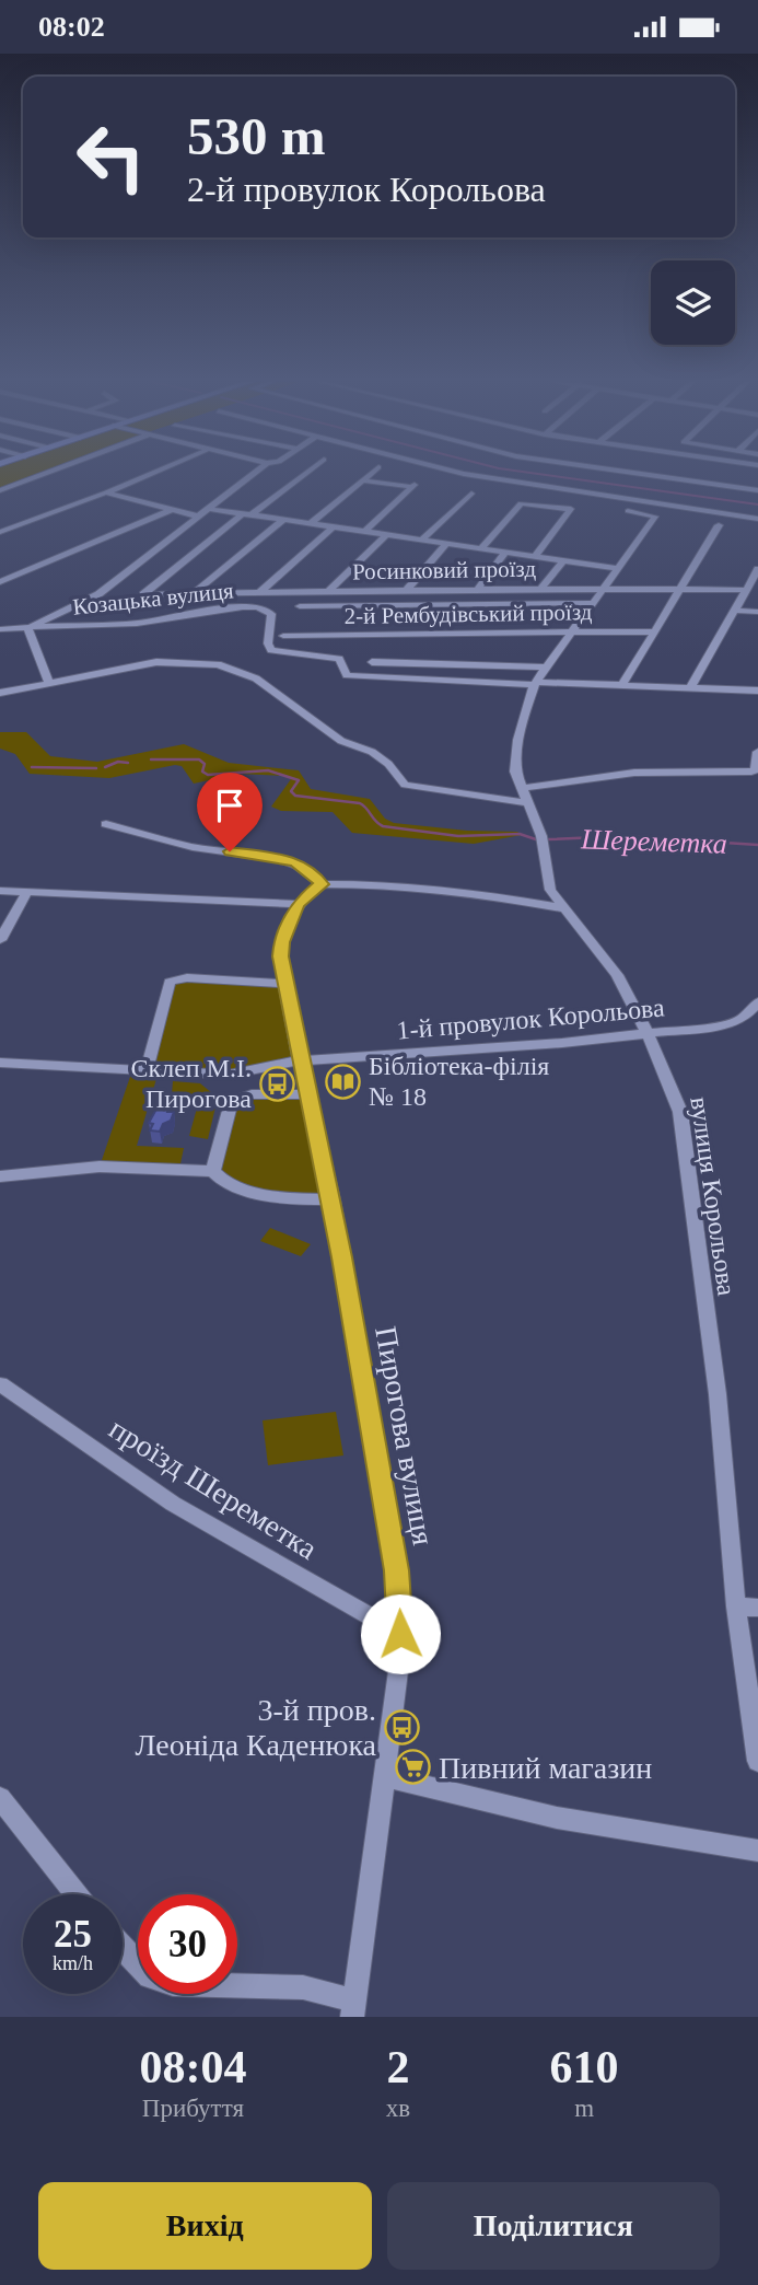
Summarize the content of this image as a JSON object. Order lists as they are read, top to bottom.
{
  "streets": {
    "street": [
      "Росинковий проїзд",
      "Козацька вулиця",
      "2-й Рембудівський проїзд",
      "1-й провулок Корольова",
      "вулиця Корольова",
      "Пирогова вулиця",
      "проїзд Шереметка"
    ]
  },
  "crossings": [
    ["Росинковий проїзд", "вулиця Корольова"],
    ["Козацька вулиця", "вулиця Корольова"],
    ["2-й Рембудівський проїзд", "вулиця Корольова"],
    ["1-й провулок Корольова", "вулиця Корольова"],
    ["1-й провулок Корольова", "Пирогова вулиця"],
    ["Пирогова вулиця", "проїзд Шереметка"]
  ],
  "water": ["Шереметка"],
  "places": {
    "library": ["Бібліотека-філія № 18"],
    "bus stop": ["Склеп М.І. Пирогова", "3-й пров. Леоніда Каденюка"],
    "supermarket": ["Пивний магазин"]
  },
  "page": {
    "status": "08:02",
    "turn": ["530 m", "2-й провулок Корольова"],
    "speed": "25 km/h",
    "limit": "30",
    "eta": [
      "08:04",
      "Прибуття",
      "2",
      "хв",
      "610",
      "m"
    ],
    "buttons": ["Вихід", "Поділитися"]
  }
}
